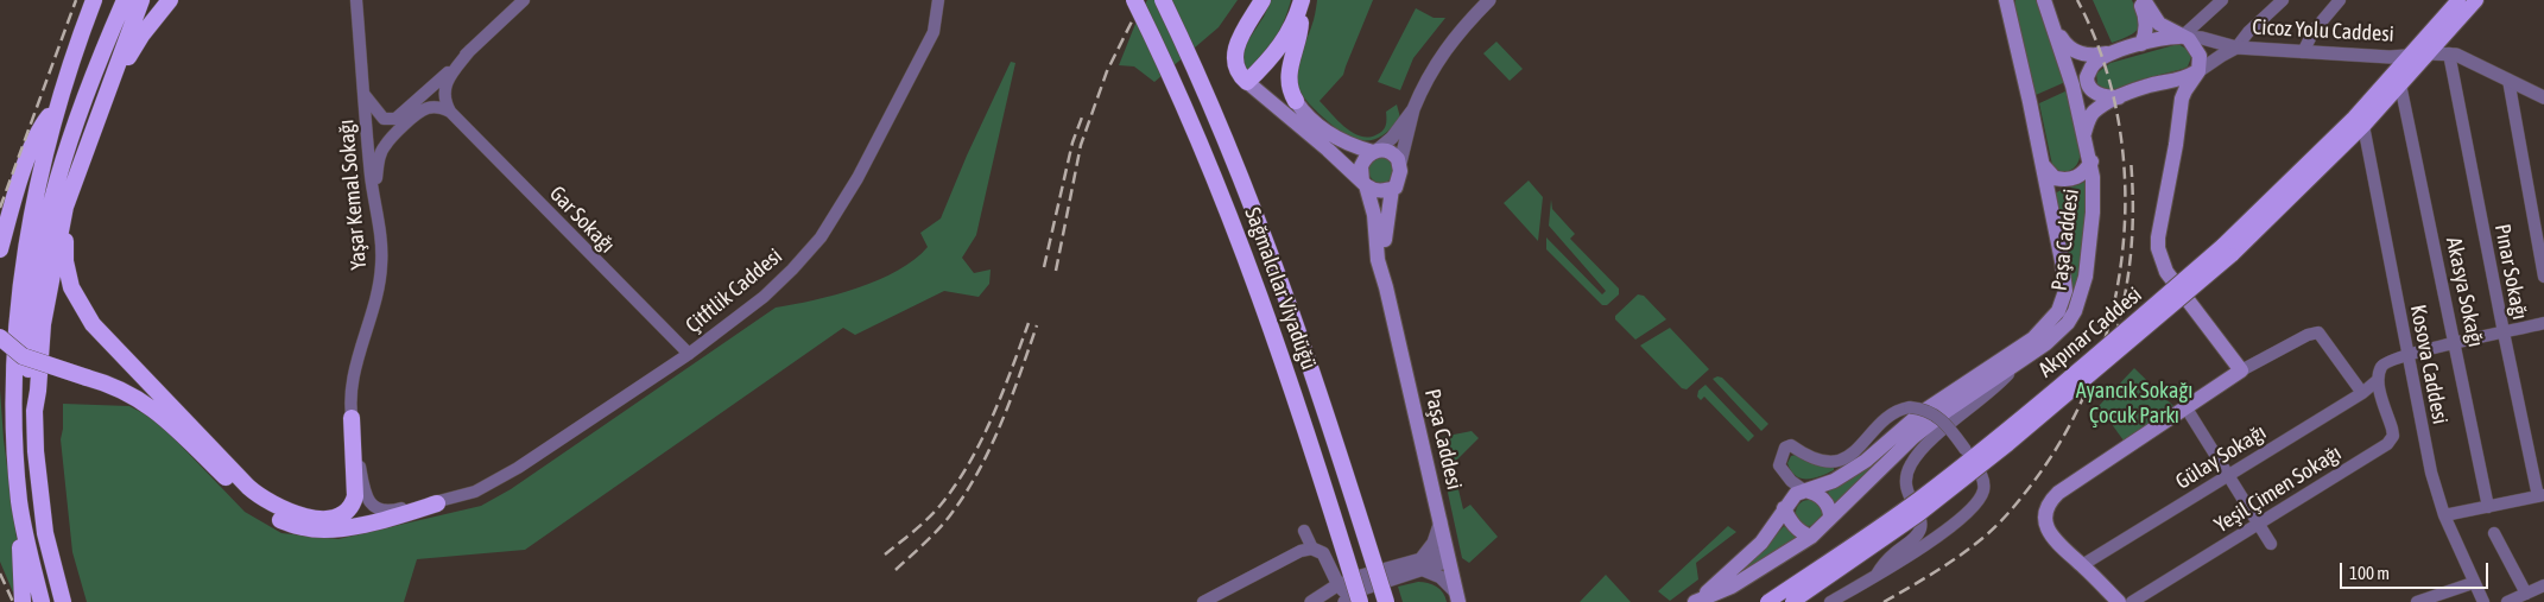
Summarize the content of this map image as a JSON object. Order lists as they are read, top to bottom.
{
  "streets": {
    "highway": ["Sağmalcılar Viyadüğü"],
    "main road": ["Paşa Caddesi", "Akpınar Caddesi"],
    "street": [
      "Cicoz Yolu Caddesi",
      "Yaşar Kemal Sokağı",
      "Gar Sokağı",
      "Pınar Sokağı",
      "Çitftlik Caddesi",
      "Akasya Sokağı",
      "Kosova Caddesi",
      "Gülay Sokağı",
      "Yeşil Çimen Sokağı"
    ]
  },
  "crossings": [
    ["Cicoz Yolu Caddesi", "Akpınar Caddesi"],
    ["Yaşar Kemal Sokağı", "Çitftlik Caddesi"],
    ["Gar Sokağı", "Çitftlik Caddesi"],
    ["Pınar Sokağı", "Gülay Sokağı"],
    ["Akasya Sokağı", "Akpınar Caddesi"],
    ["Akasya Sokağı", "Gülay Sokağı"],
    ["Akpınar Caddesi", "Kosova Caddesi"],
    ["Kosova Caddesi", "Gülay Sokağı"],
    ["Gülay Sokağı", "Yeşil Çimen Sokağı"]
  ],
  "parks": ["Ayancık Sokağı Çocuk Parkı"],
  "scale_bar": "100 m"
}
